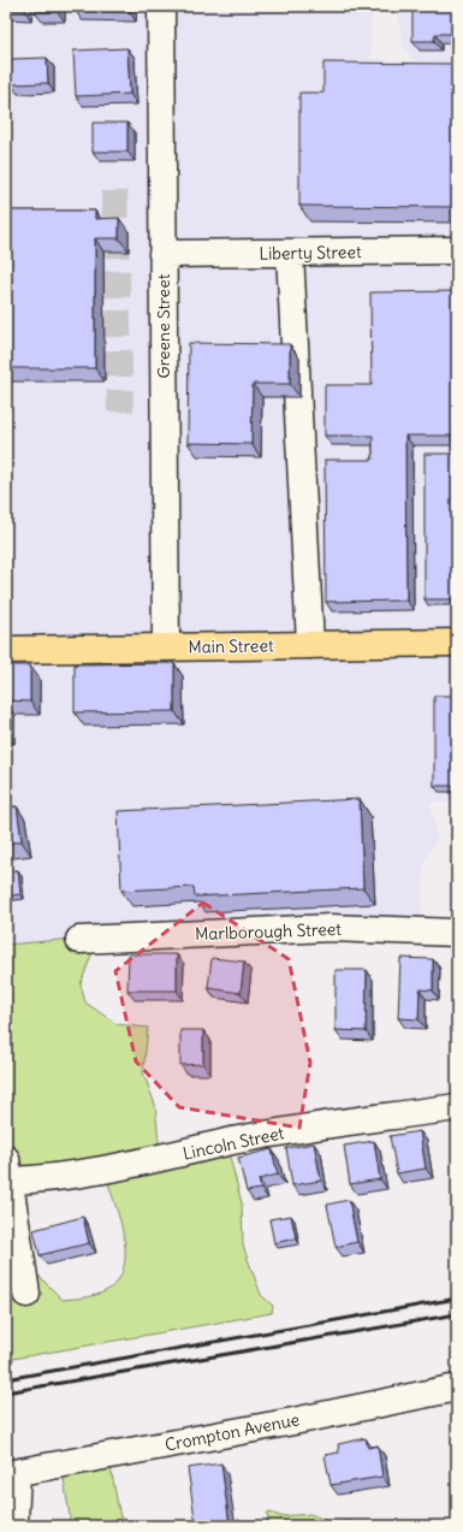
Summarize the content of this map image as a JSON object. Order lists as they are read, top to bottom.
{
  "streets": {
    "main road": ["Main Street"],
    "street": [
      "Liberty Street",
      "Greene Street",
      "Marlborough Street",
      "Lincoln Street",
      "Crompton Avenue"
    ]
  },
  "crossings": [
    ["Liberty Street", "Greene Street"],
    ["Greene Street", "Main Street"]
  ]
}
